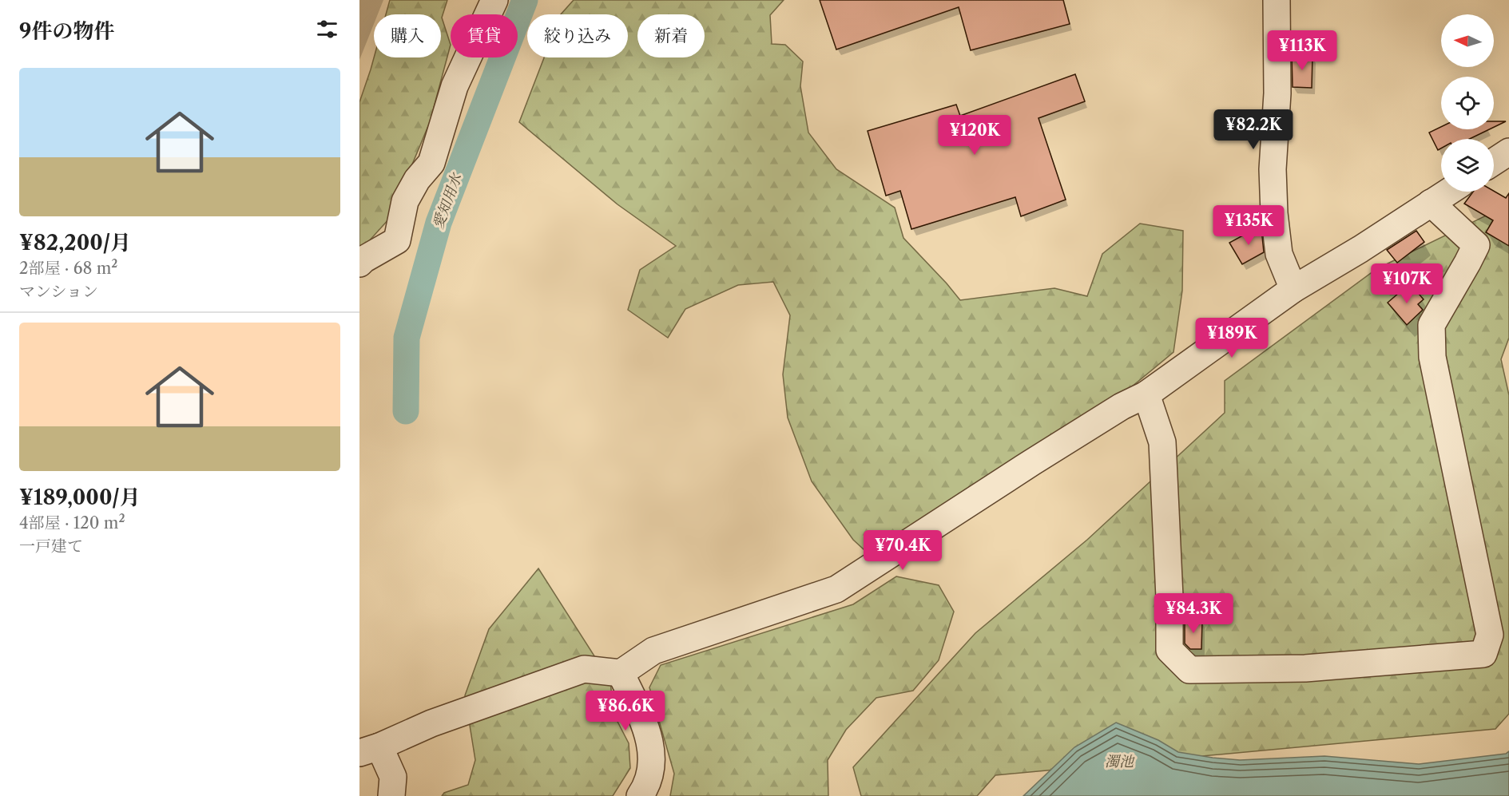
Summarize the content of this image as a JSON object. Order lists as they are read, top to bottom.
{
  "water": ["愛知用水", "濁池"],
  "north": "left",
  "page": {
    "heading": "9件の物件",
    "chip": [
      "購入",
      "賃貸",
      "絞り込み",
      "新着"
    ],
    "price": [
      "¥113K",
      "¥82.2K",
      "¥120K",
      "¥135K",
      "¥107K",
      "¥189K",
      "¥70.4K",
      "¥84.3K",
      "¥86.6K"
    ],
    "list": [
      {
        "name": "¥82,200/月",
        "note": "2部屋 · 68 m² · マンション"
      },
      {
        "name": "¥189,000/月",
        "note": "4部屋 · 120 m² · 一戸建て"
      }
    ]
  }
}
